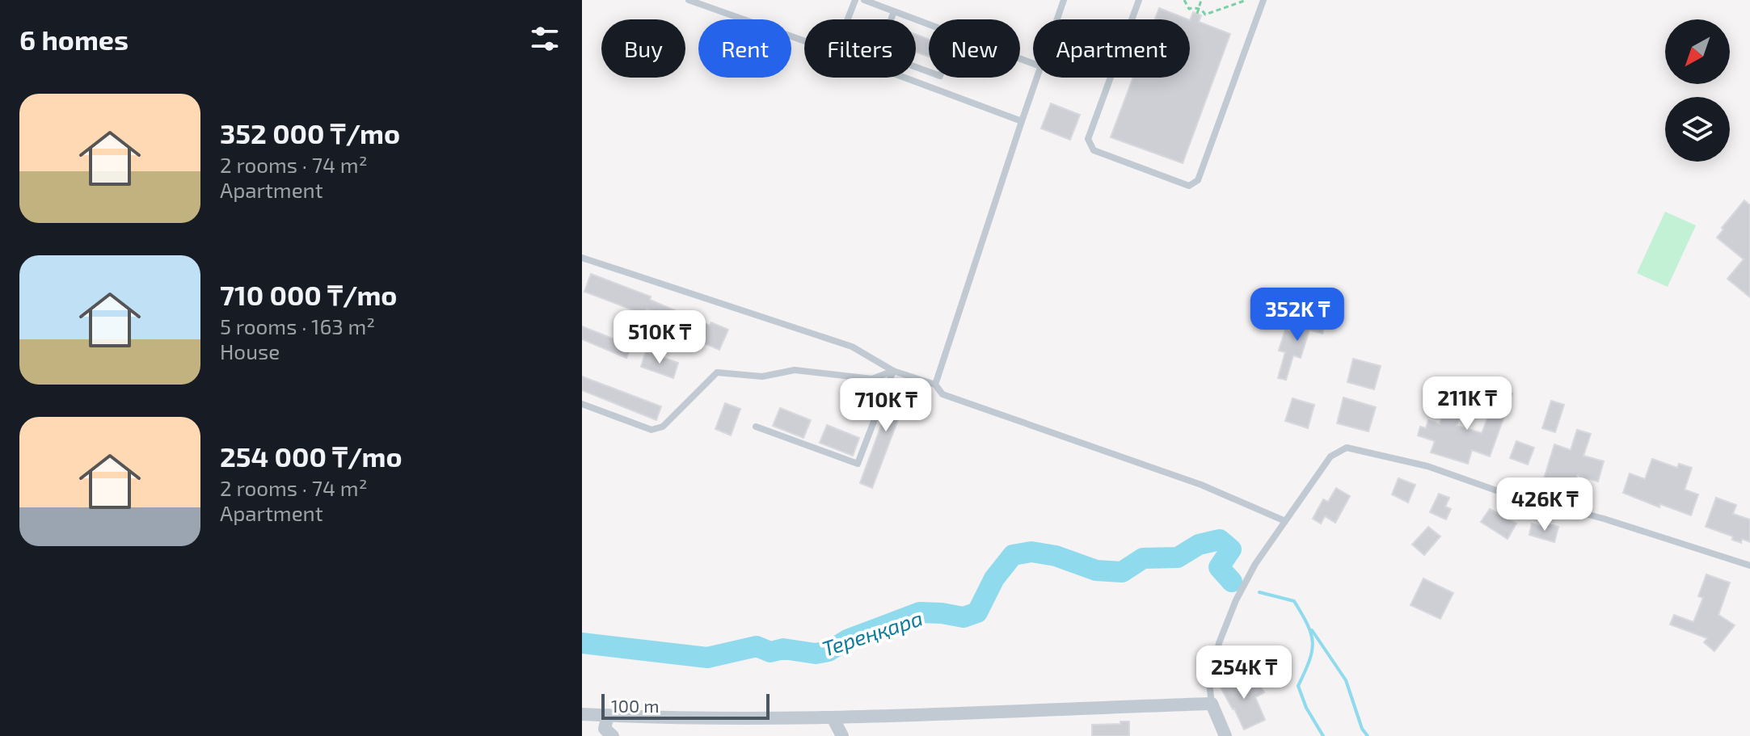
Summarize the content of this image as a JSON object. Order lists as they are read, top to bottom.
{
  "water": ["Тереңқара"],
  "scale_bar": "100 m",
  "north": "bottom left",
  "page": {
    "heading": "6 homes",
    "chip": [
      "Buy",
      "Rent",
      "Filters",
      "New",
      "Apartment"
    ],
    "list": [
      {
        "name": "352 000 ₸/mo",
        "note": "2 rooms · 74 m² · Apartment"
      },
      {
        "name": "710 000 ₸/mo",
        "note": "5 rooms · 163 m² · House"
      },
      {
        "name": "254 000 ₸/mo",
        "note": "2 rooms · 74 m² · Apartment"
      }
    ],
    "price": [
      "352K ₸",
      "510K ₸",
      "211K ₸",
      "710K ₸",
      "426K ₸",
      "254K ₸"
    ],
    "scale": "100 m"
  }
}
